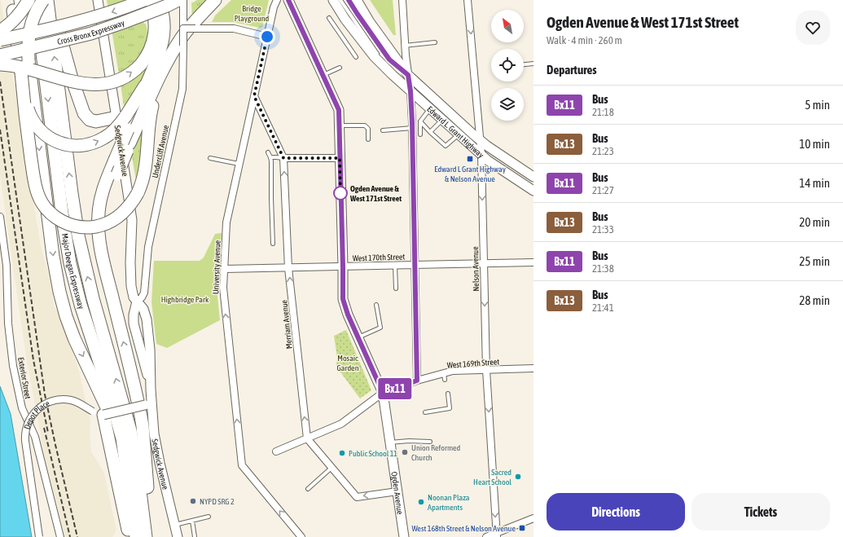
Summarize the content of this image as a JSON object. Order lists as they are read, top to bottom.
{
  "streets": {
    "highway": ["Cross Bronx Expressway", "Major Deegan Expressway"],
    "main road": ["Edward L. Grant Highway", "Sedgwick Avenue", "Ogden Avenue"],
    "street": [
      "Undercliff Avenue",
      "West 170th Street",
      "University Avenue",
      "Nelson Avenue",
      "Merriam Avenue",
      "West 169th Street",
      "Exterior Street",
      "Depot Place"
    ]
  },
  "crossings": [
    ["Edward L. Grant Highway", "Nelson Avenue"],
    ["Sedgwick Avenue", "Undercliff Avenue"],
    ["West 170th Street", "University Avenue"],
    ["West 170th Street", "Nelson Avenue"],
    ["West 170th Street", "Merriam Avenue"],
    ["West 170th Street", "Ogden Avenue"],
    ["University Avenue", "Merriam Avenue"],
    ["Nelson Avenue", "West 169th Street"],
    ["Merriam Avenue", "West 169th Street"],
    ["West 169th Street", "Ogden Avenue"]
  ],
  "one_way": ["University Avenue", "Nelson Avenue", "Merriam Avenue"],
  "parks": ["Bridge Playground", "Highbridge Park", "Mosaic Garden"],
  "places": {
    "transit": ["Edward L Grant Highway & Nelson Avenue", "West 168th Street & Nelson Avenue"],
    "other": [
      "Ogden Avenue & West 171st Street",
      "Union Reformed Church",
      "Public School 11",
      "Sacred Heart School",
      "NYPD SRG 2",
      "Noonan Plaza Apartments"
    ]
  },
  "lines": ["bus line Bx11"],
  "north": "top left",
  "page": {
    "on_map": "Bx11",
    "heading": [
      ["Ogden Avenue & West 171st Street", "Walk · 4 min · 260 m"],
      "Departures"
    ],
    "list": [
      {
        "mark": "Bx11",
        "name": "Bus",
        "note": "21:18",
        "value": "5 min"
      },
      {
        "mark": "Bx13",
        "name": "Bus",
        "note": "21:23",
        "value": "10 min"
      },
      {
        "mark": "Bx11",
        "name": "Bus",
        "note": "21:27",
        "value": "14 min"
      },
      {
        "mark": "Bx13",
        "name": "Bus",
        "note": "21:33",
        "value": "20 min"
      },
      {
        "mark": "Bx11",
        "name": "Bus",
        "note": "21:38",
        "value": "25 min"
      },
      {
        "mark": "Bx13",
        "name": "Bus",
        "note": "21:41",
        "value": "28 min"
      }
    ],
    "buttons": ["Directions", "Tickets"]
  }
}
